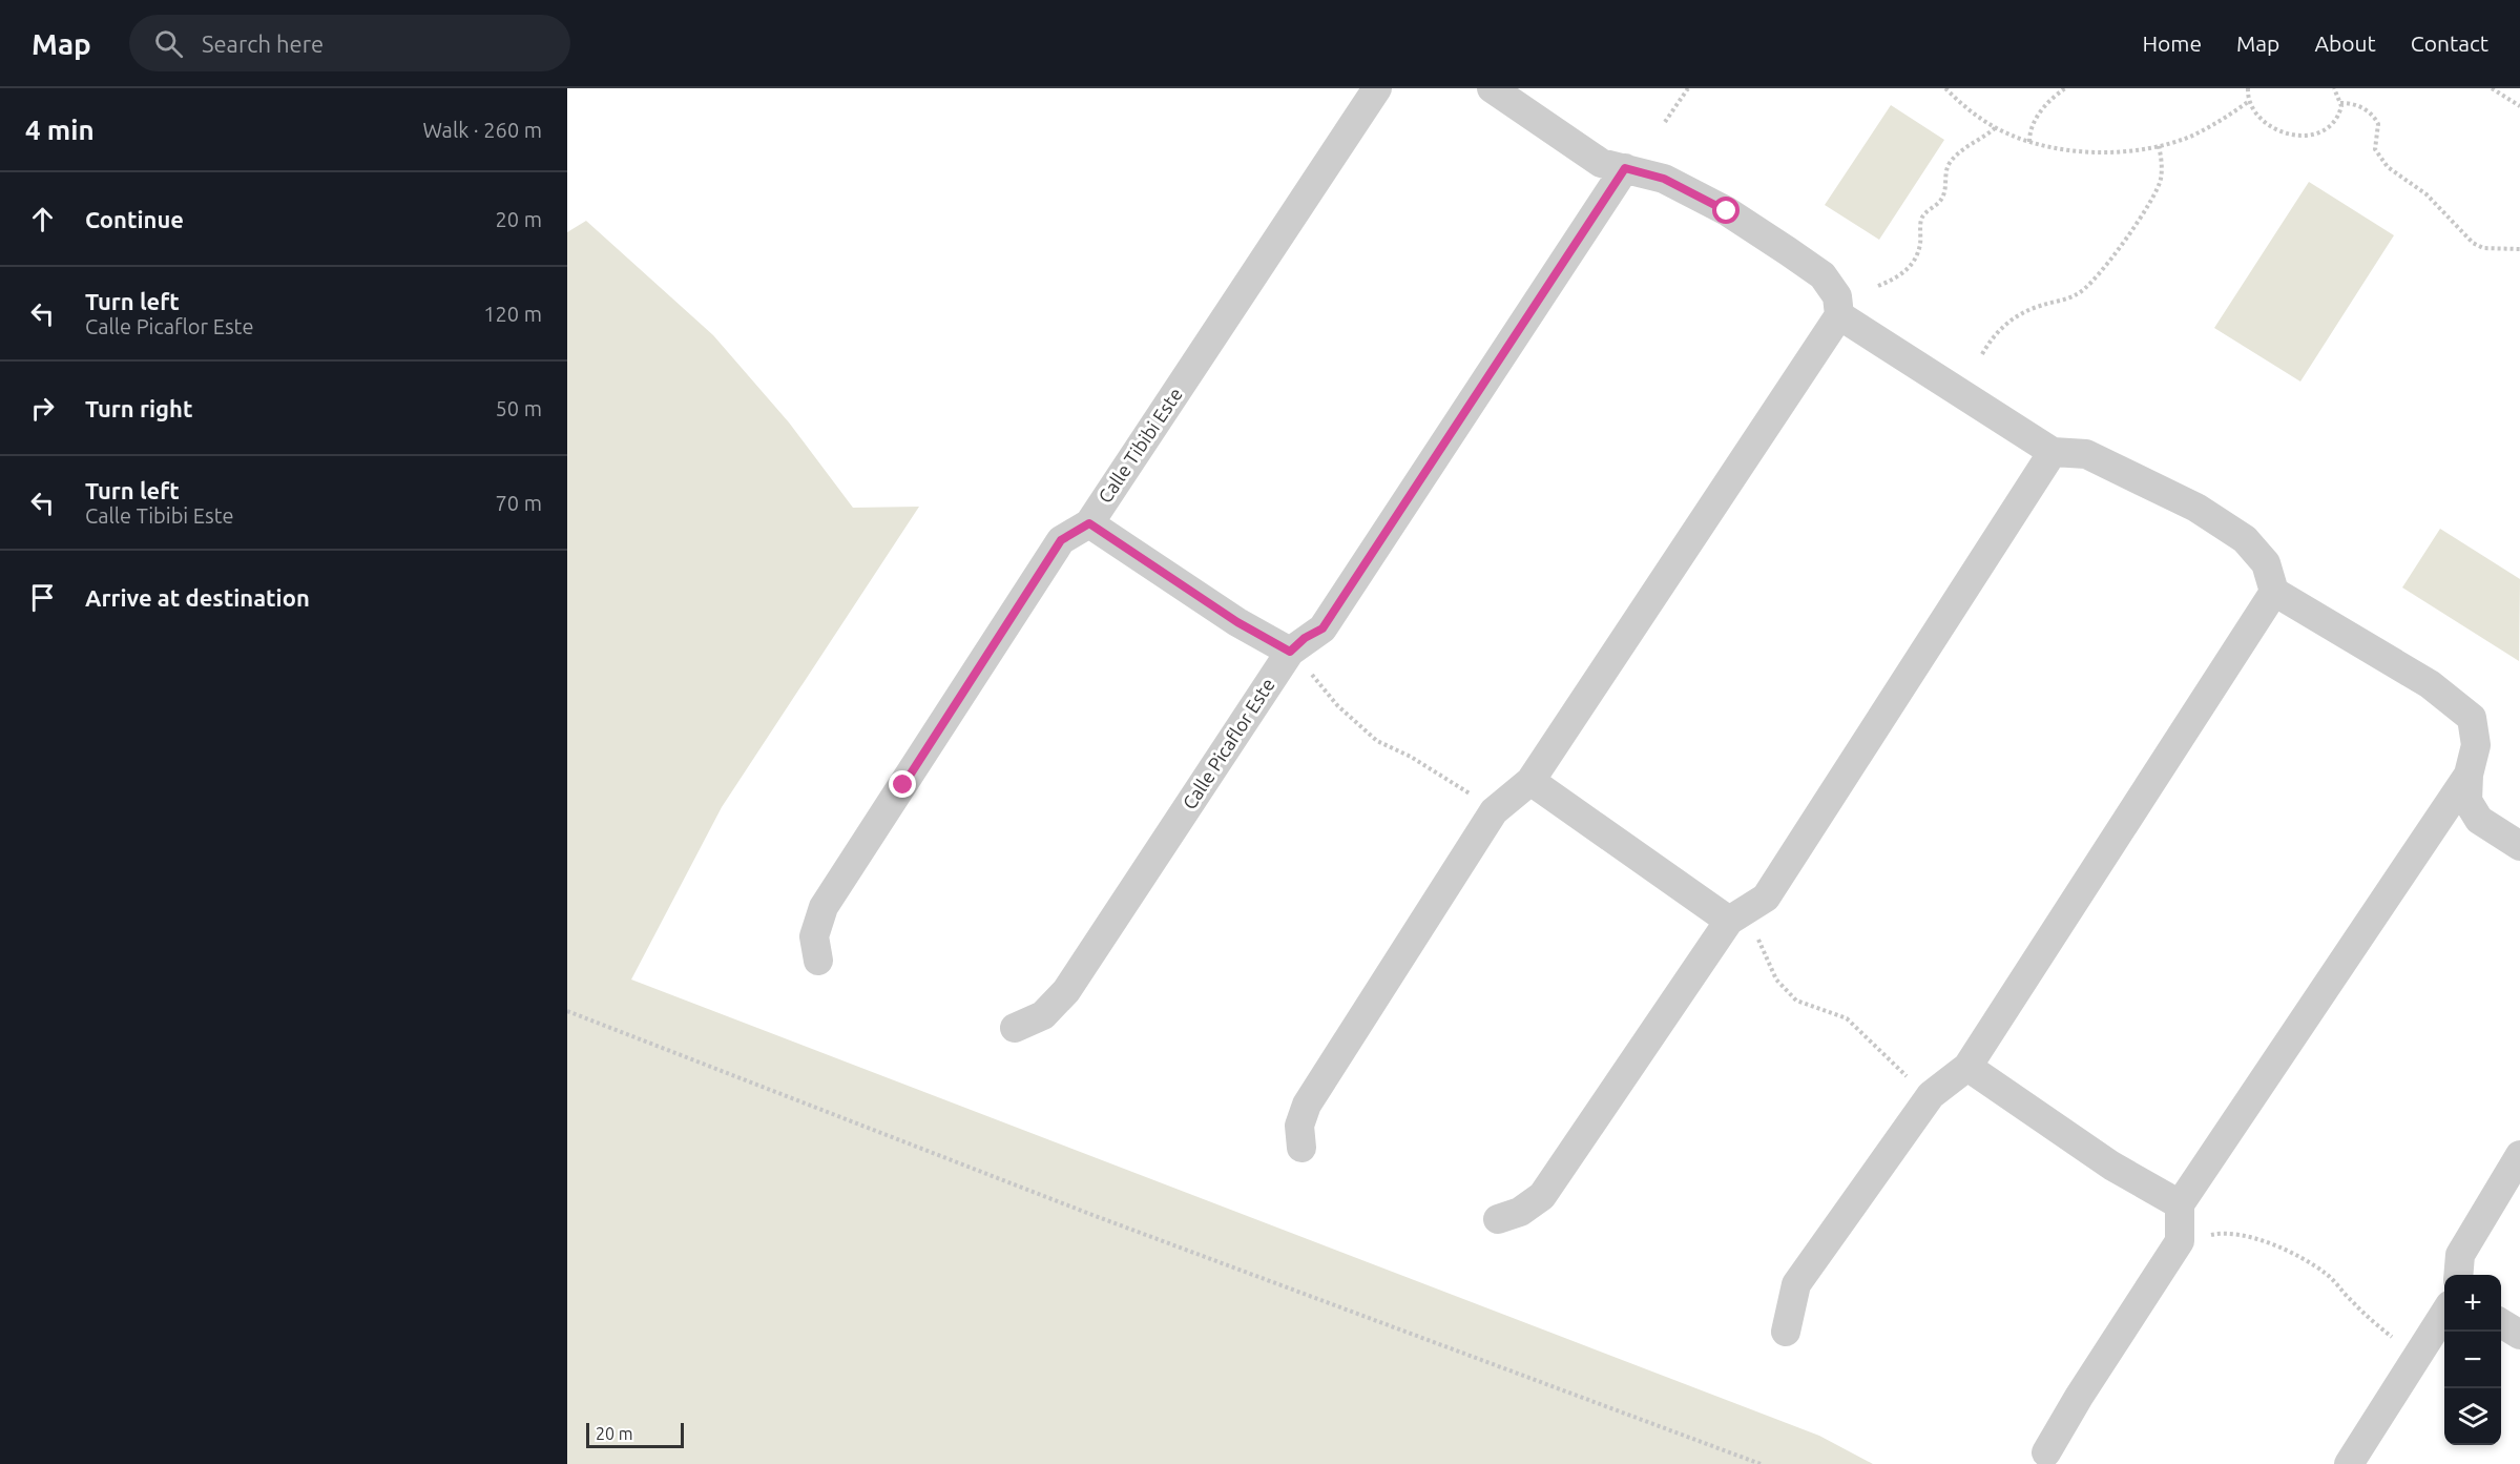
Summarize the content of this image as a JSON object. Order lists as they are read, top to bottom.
{
  "streets": {
    "street": ["Calle Tibibi Este", "Calle Picaflor Este"]
  },
  "scale_bar": "20 m",
  "page": {
    "header": "Map",
    "search": "Search here",
    "nav": [
      "Home",
      "Map",
      "About",
      "Contact"
    ],
    "heading": ["4 min", "Walk · 260 m"],
    "list": [
      ["Continue", "20 m"],
      ["Turn left", "Calle Picaflor Este", "120 m"],
      ["Turn right", "50 m"],
      ["Turn left", "Calle Tibibi Este", "70 m"],
      "Arrive at destination"
    ],
    "map_buttons": ["+", "−"],
    "scale": "20 m"
  }
}
